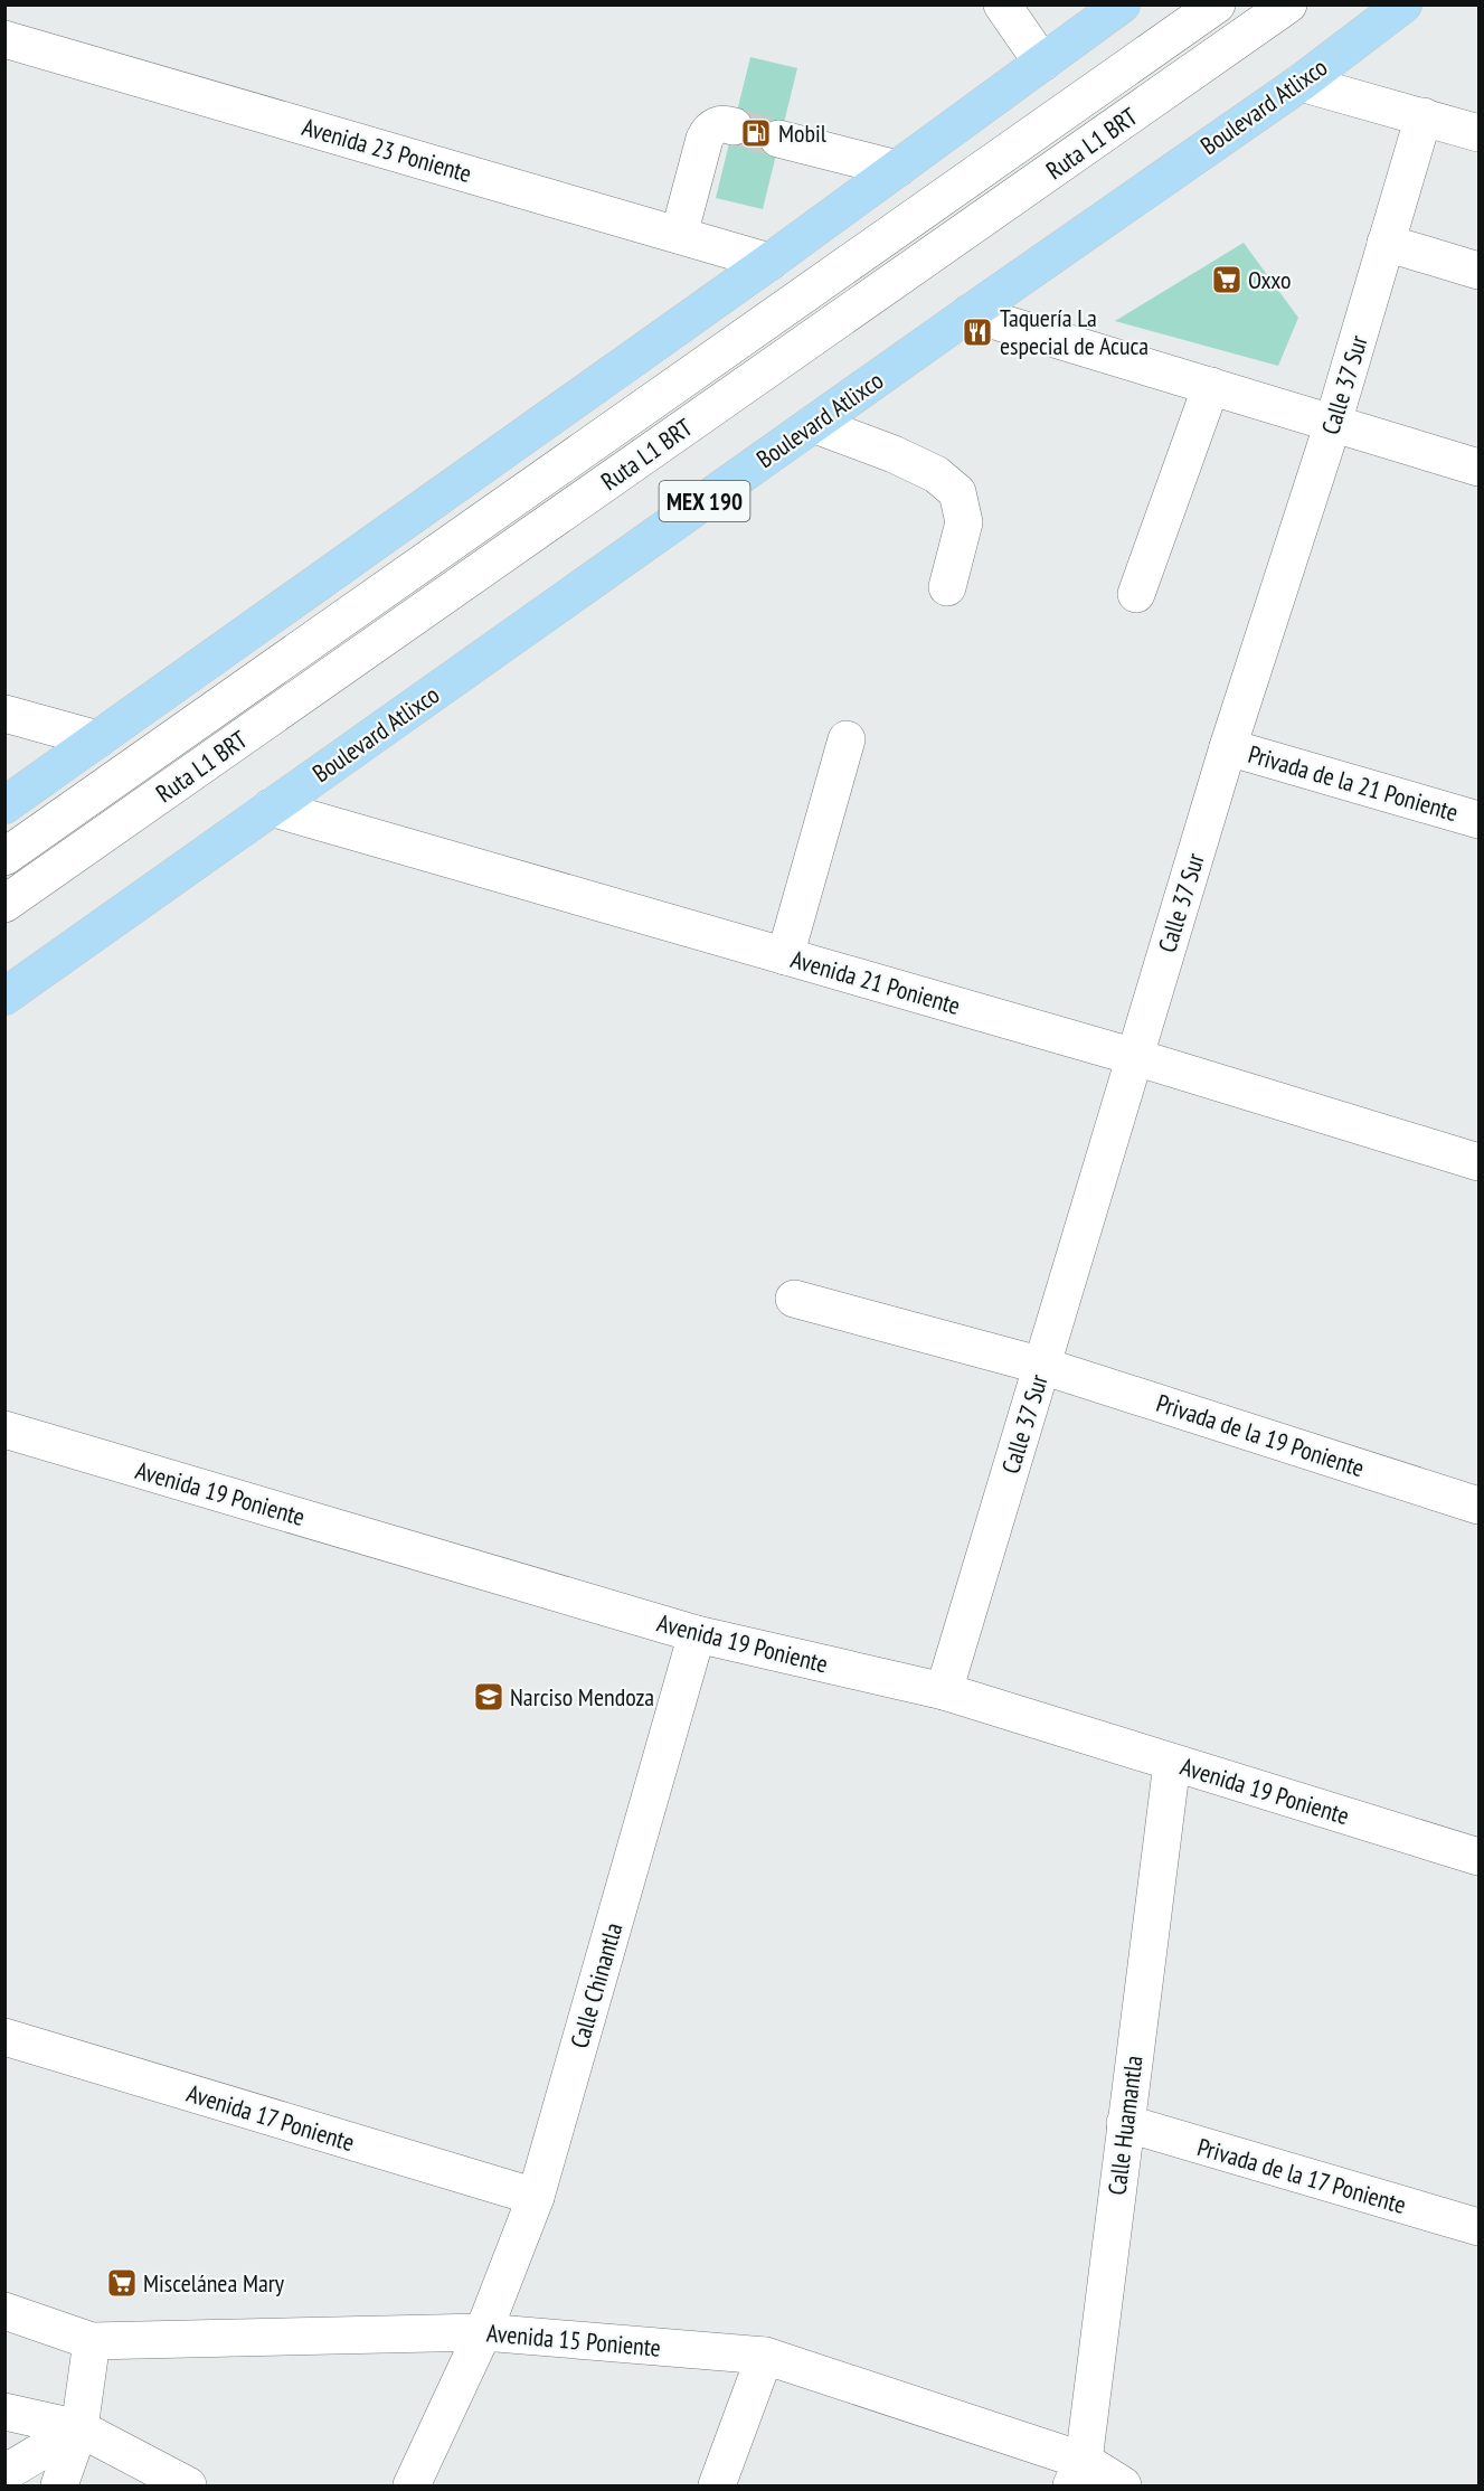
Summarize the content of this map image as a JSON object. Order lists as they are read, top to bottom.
{
  "streets": {
    "main road": ["Boulevard Atlixco", "MEX 190"],
    "street": [
      "Ruta L1 BRT",
      "Avenida 23 Poniente",
      "Calle 37 Sur",
      "Privada de la 21 Poniente",
      "Avenida 21 Poniente",
      "Privada de la 19 Poniente",
      "Avenida 19 Poniente",
      "Calle Chinantla",
      "Avenida 17 Poniente",
      "Calle Huamantla",
      "Privada de la 17 Poniente",
      "Avenida 15 Poniente"
    ]
  },
  "crossings": [
    ["Boulevard Atlixco", "Avenida 21 Poniente"],
    ["Calle 37 Sur", "Privada de la 21 Poniente"],
    ["Calle 37 Sur", "Avenida 21 Poniente"],
    ["Calle 37 Sur", "Privada de la 19 Poniente"],
    ["Calle 37 Sur", "Avenida 19 Poniente"],
    ["Avenida 19 Poniente", "Calle Chinantla"],
    ["Avenida 19 Poniente", "Calle Huamantla"],
    ["Calle Chinantla", "Avenida 17 Poniente"],
    ["Calle Chinantla", "Avenida 15 Poniente"],
    ["Calle Huamantla", "Privada de la 17 Poniente"],
    ["Calle Huamantla", "Avenida 15 Poniente"]
  ],
  "places": {
    "fuel station": ["Mobil"],
    "supermarket": ["Oxxo", "Miscelánea Mary"],
    "restaurant": ["Taquería La especial de Acuca"],
    "school or university": ["Narciso Mendoza"]
  }
}
